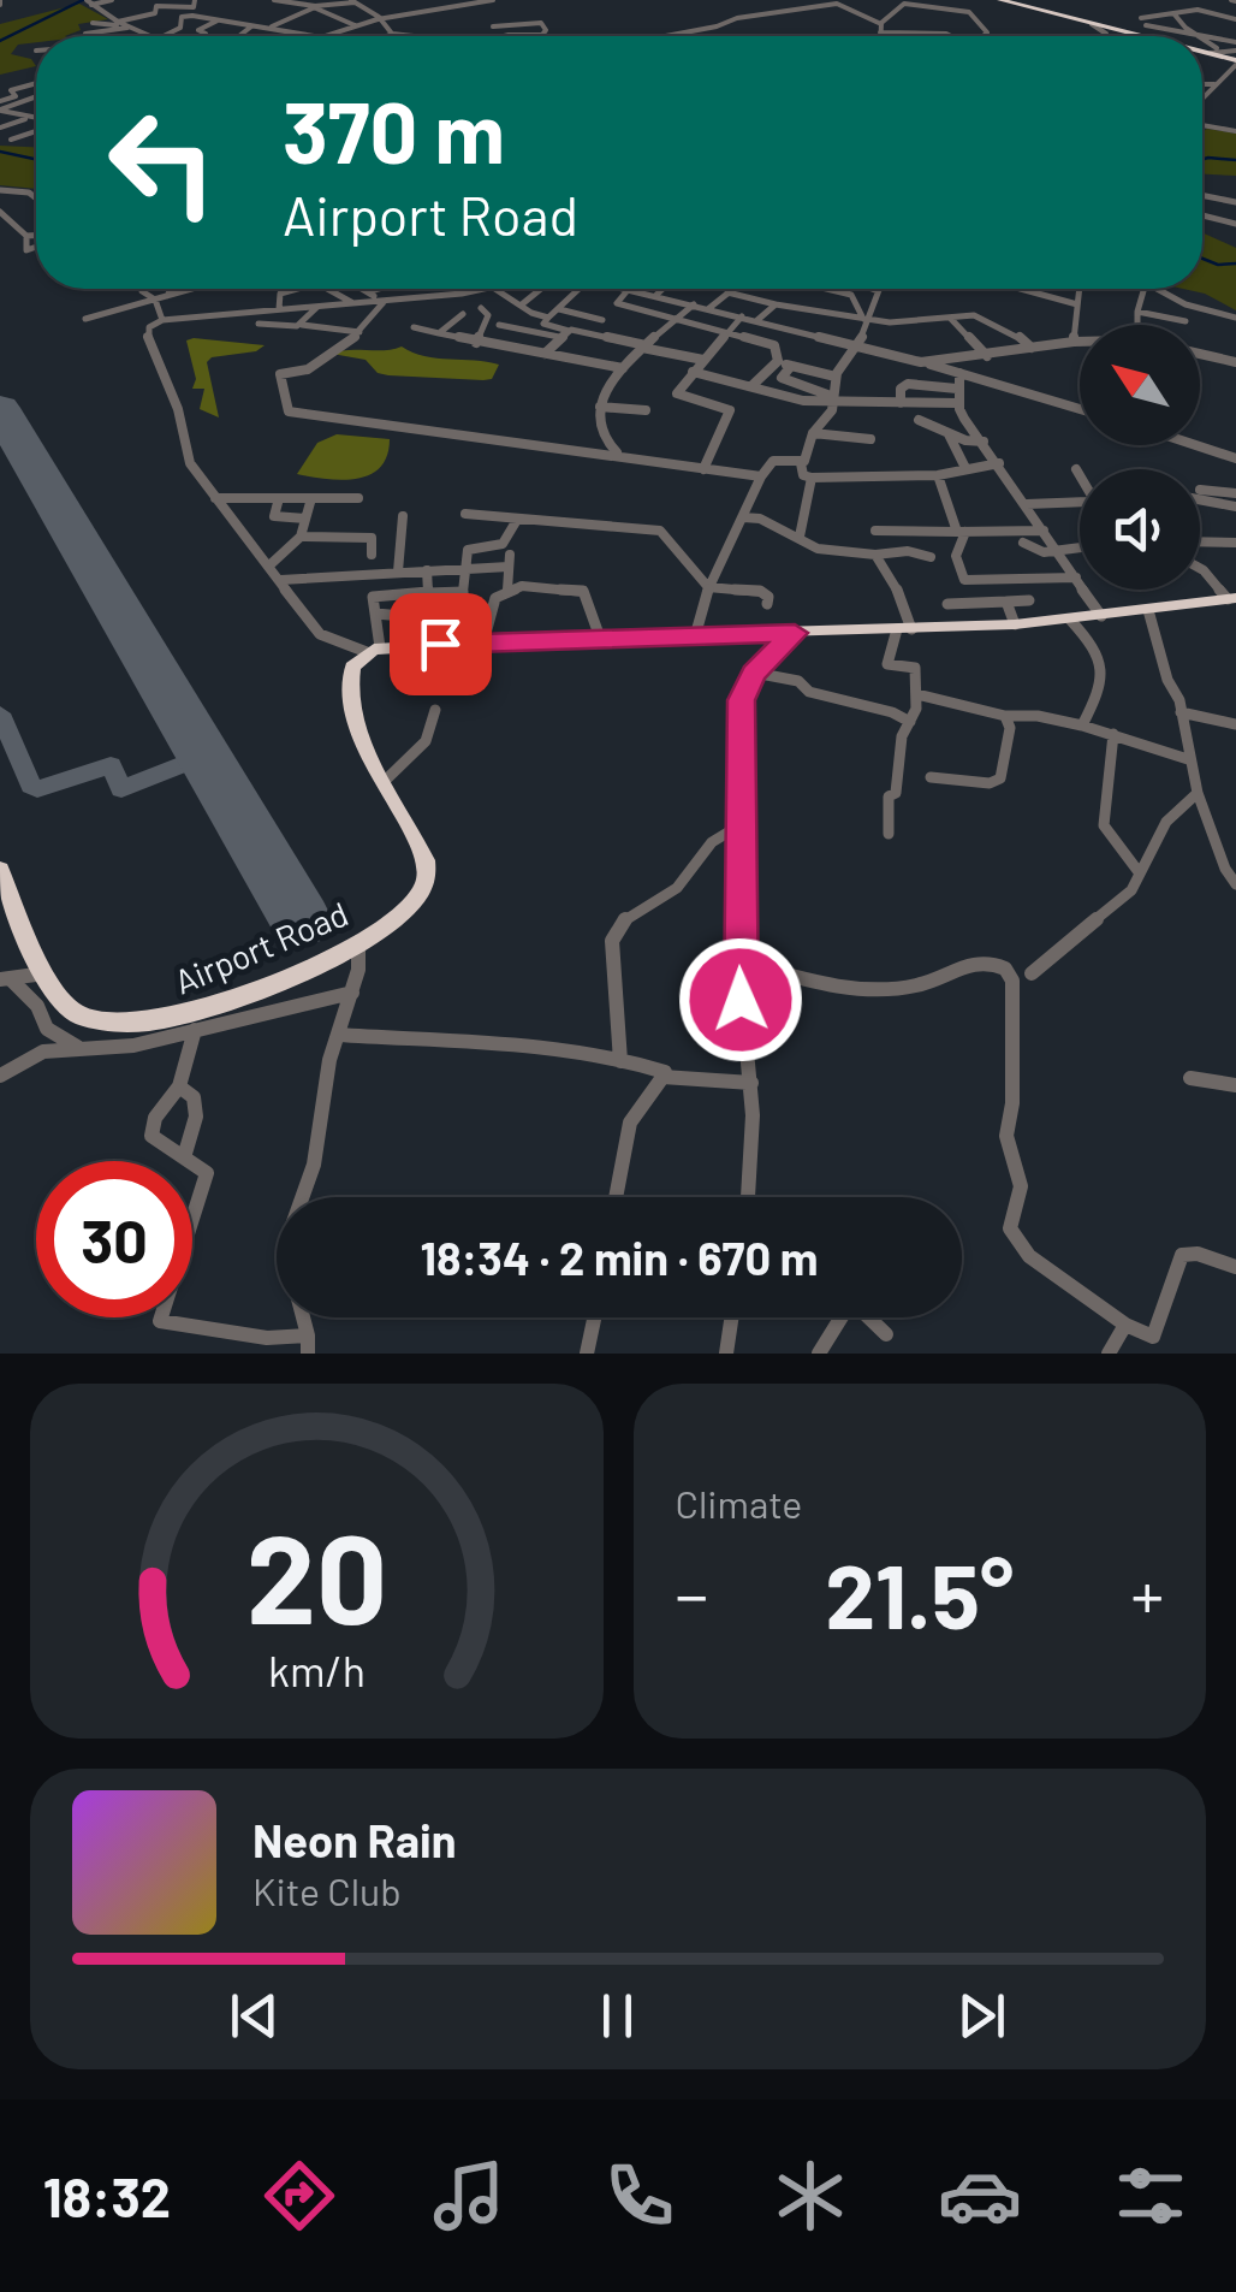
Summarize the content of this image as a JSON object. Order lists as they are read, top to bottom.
{
  "streets": {
    "highway": ["Airport Road"]
  },
  "north": "top left",
  "page": {
    "turn": ["370 m", "Airport Road"],
    "limit": "30",
    "trip": "18:34 · 2 min · 670 m",
    "tile": "Climate",
    "heat": ["−", "21.5°", "+"],
    "song": ["Neon Rain", "Kite Club"],
    "tabs": "18:32",
    "gauge": ["20", "km/h"]
  }
}
